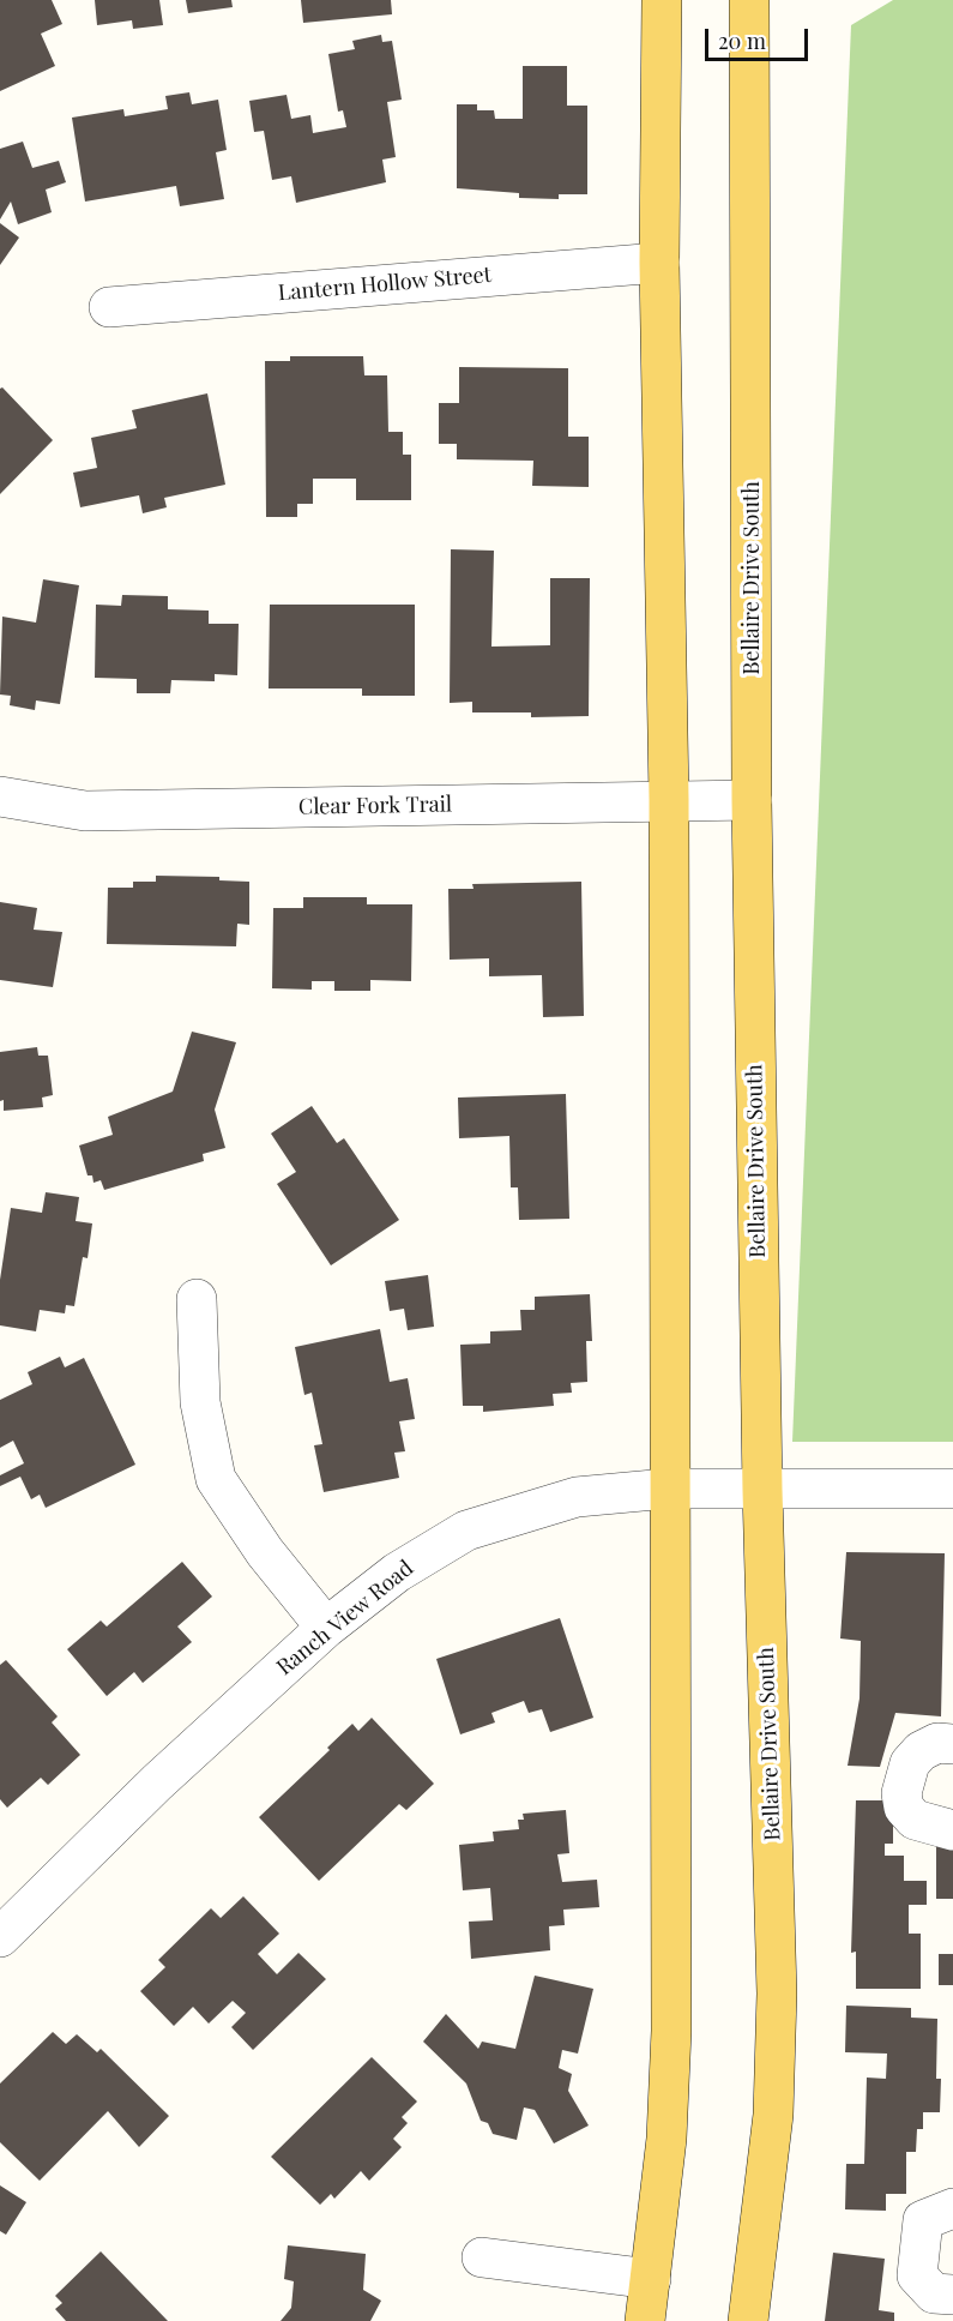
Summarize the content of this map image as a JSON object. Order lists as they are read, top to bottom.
{
  "streets": {
    "main road": ["Bellaire Drive South"],
    "street": ["Lantern Hollow Street", "Clear Fork Trail", "Ranch View Road"]
  },
  "crossings": [
    ["Bellaire Drive South", "Clear Fork Trail"],
    ["Bellaire Drive South", "Ranch View Road"]
  ],
  "scale_bar": "20 m"
}
